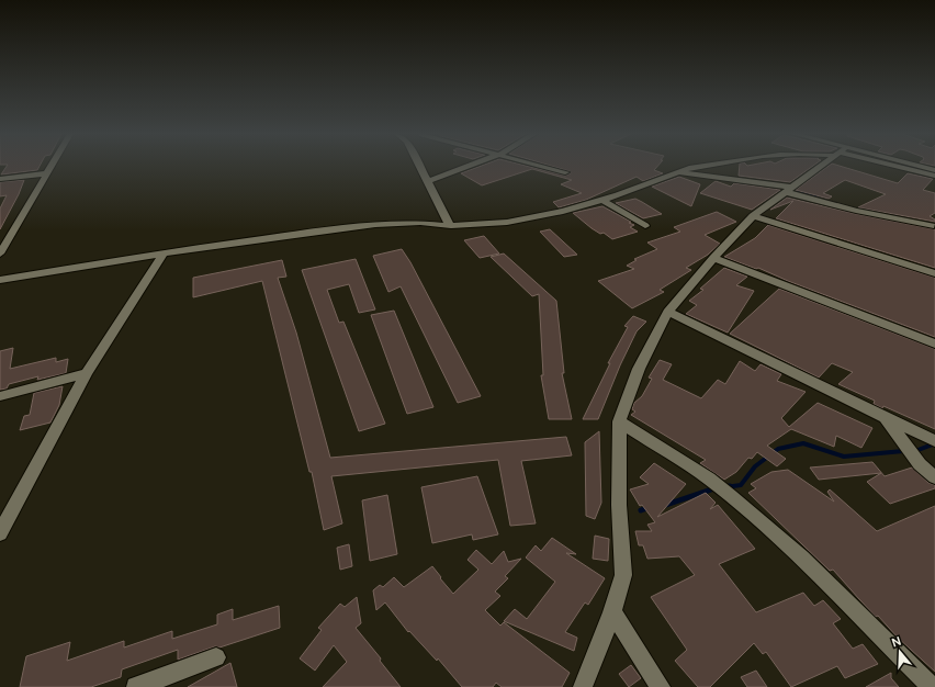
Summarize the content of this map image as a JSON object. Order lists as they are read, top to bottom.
{
  "north": "top"
}
